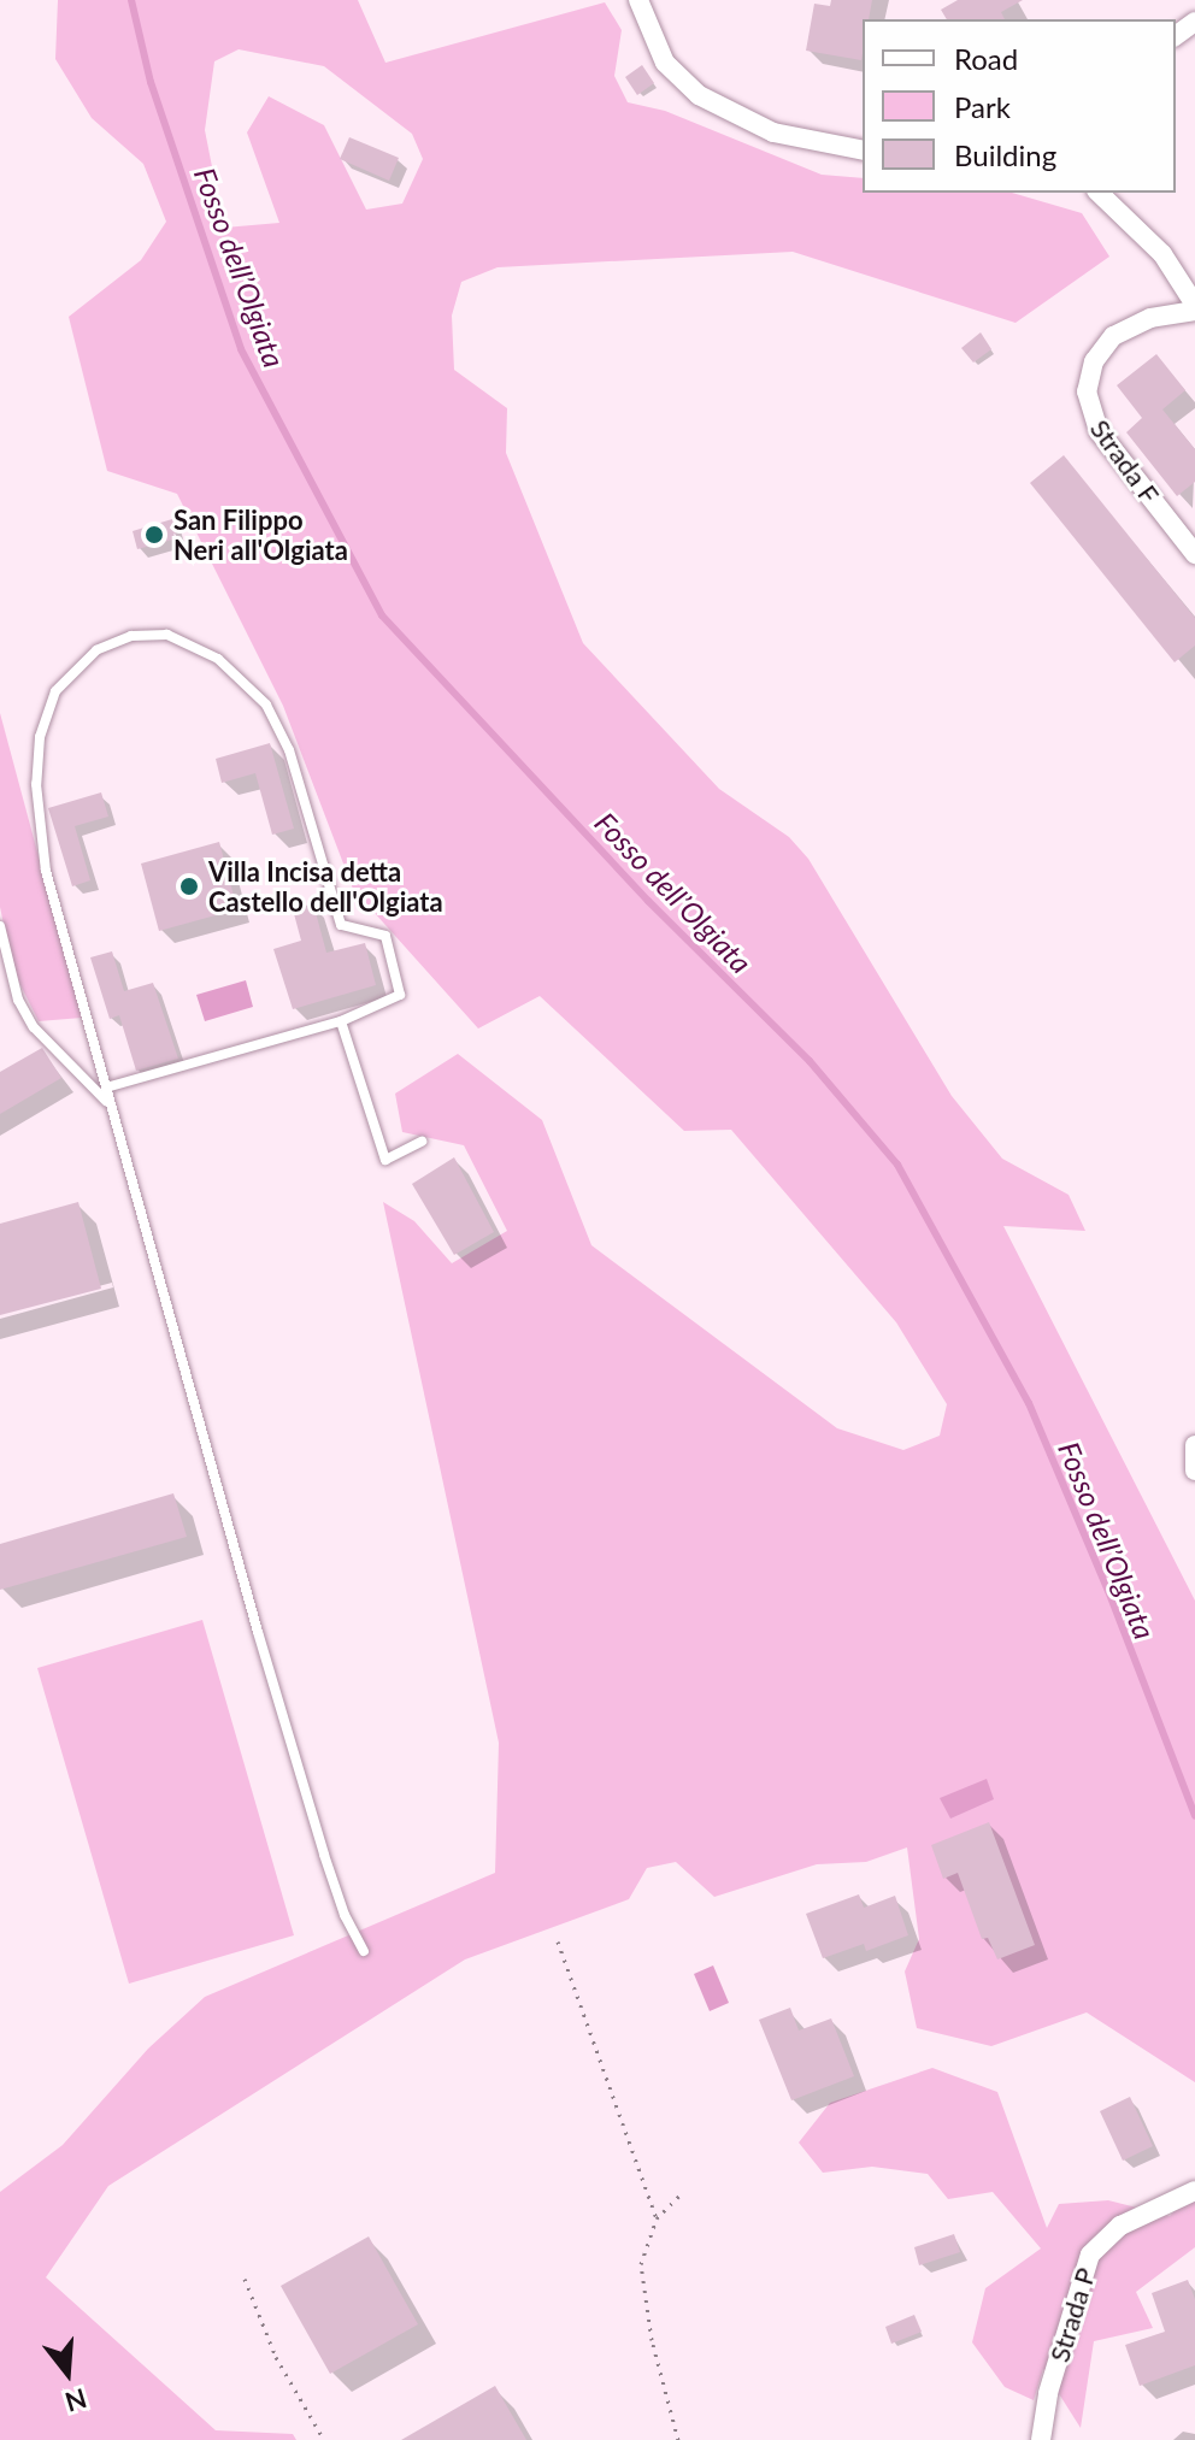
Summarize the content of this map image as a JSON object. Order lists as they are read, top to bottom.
{
  "streets": {
    "street": ["Strada F", "Strada P"]
  },
  "water": ["Fosso dell’Olgiata"],
  "places": ["San Filippo Neri all'Olgiata", "Villa Incisa detta Castello dell'Olgiata"],
  "legend": ["Road", "Park", "Building"],
  "north": "bottom"
}
